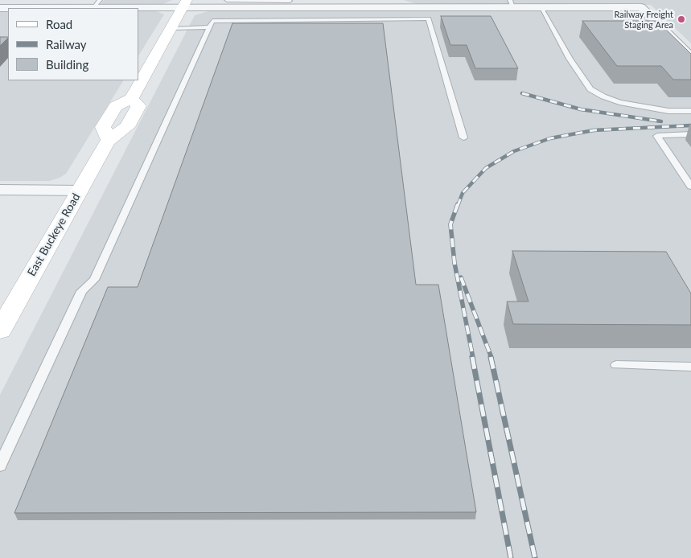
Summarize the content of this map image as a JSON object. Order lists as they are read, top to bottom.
{
  "streets": {
    "main road": ["East Buckeye Road"]
  },
  "places": ["Railway Freight Staging Area"],
  "legend": ["Road", "Railway", "Building"]
}
